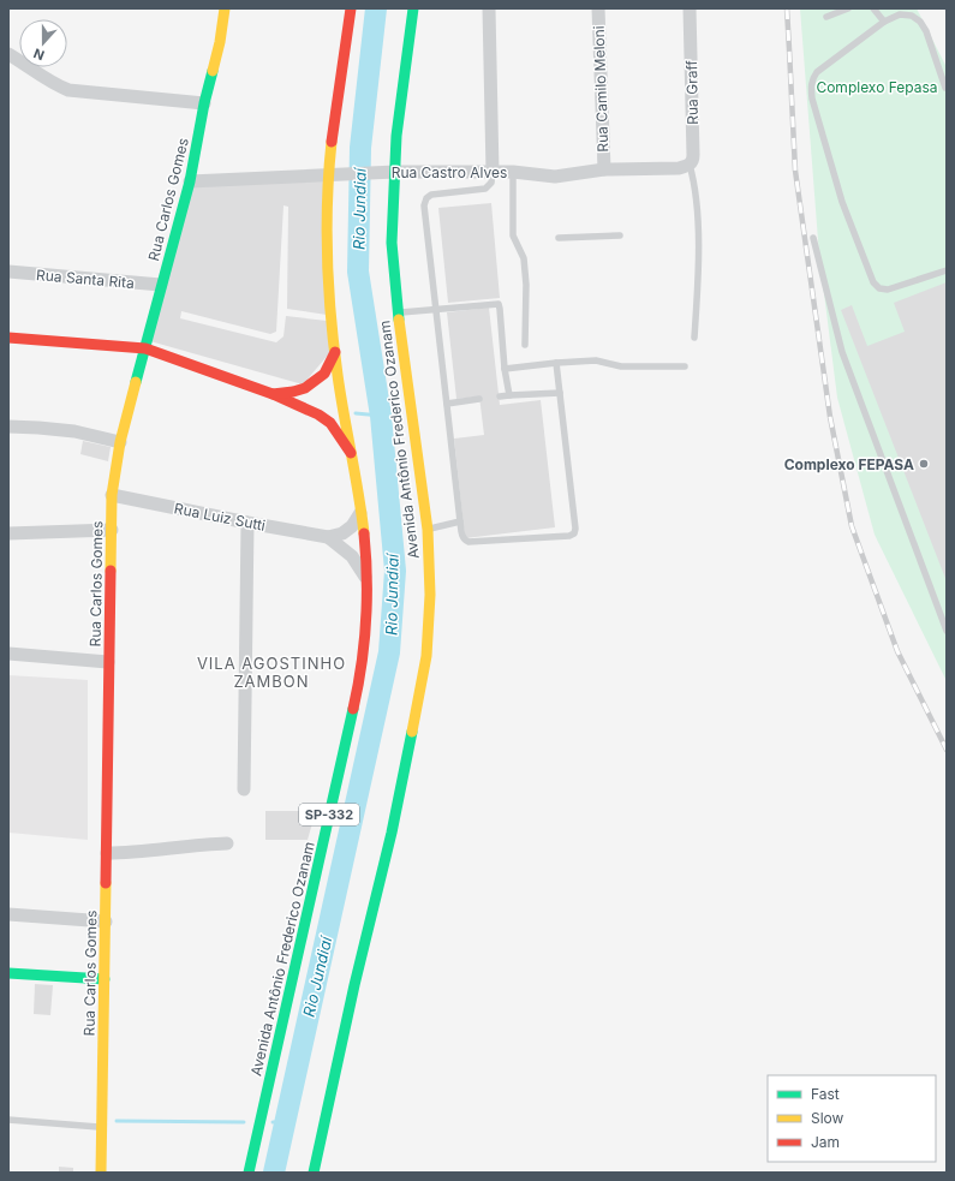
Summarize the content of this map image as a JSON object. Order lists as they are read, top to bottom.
{
  "streets": {
    "main road": ["Rua Carlos Gomes", "Avenida Antônio Frederico Ozanam", "SP-332"],
    "street": [
      "Rua Camilo Meloni",
      "Rua Graff",
      "Rua Castro Alves",
      "Rua Santa Rita",
      "Rua Luiz Sutti"
    ]
  },
  "crossings": [
    ["Rua Camilo Meloni", "Rua Castro Alves"],
    ["Rua Graff", "Rua Castro Alves"],
    ["Rua Castro Alves", "Rua Carlos Gomes"],
    ["Rua Castro Alves", "Avenida Antônio Frederico Ozanam"],
    ["Rua Carlos Gomes", "Rua Santa Rita"],
    ["Rua Carlos Gomes", "Rua Luiz Sutti"],
    ["Avenida Antônio Frederico Ozanam", "Rua Luiz Sutti"]
  ],
  "districts": ["VILA AGOSTINHO ZAMBON"],
  "water": ["Rio Jundiaí"],
  "parks": ["Complexo Fepasa"],
  "places": ["Complexo FEPASA"],
  "legend": ["Fast", "Slow", "Jam"],
  "north": "bottom"
}
